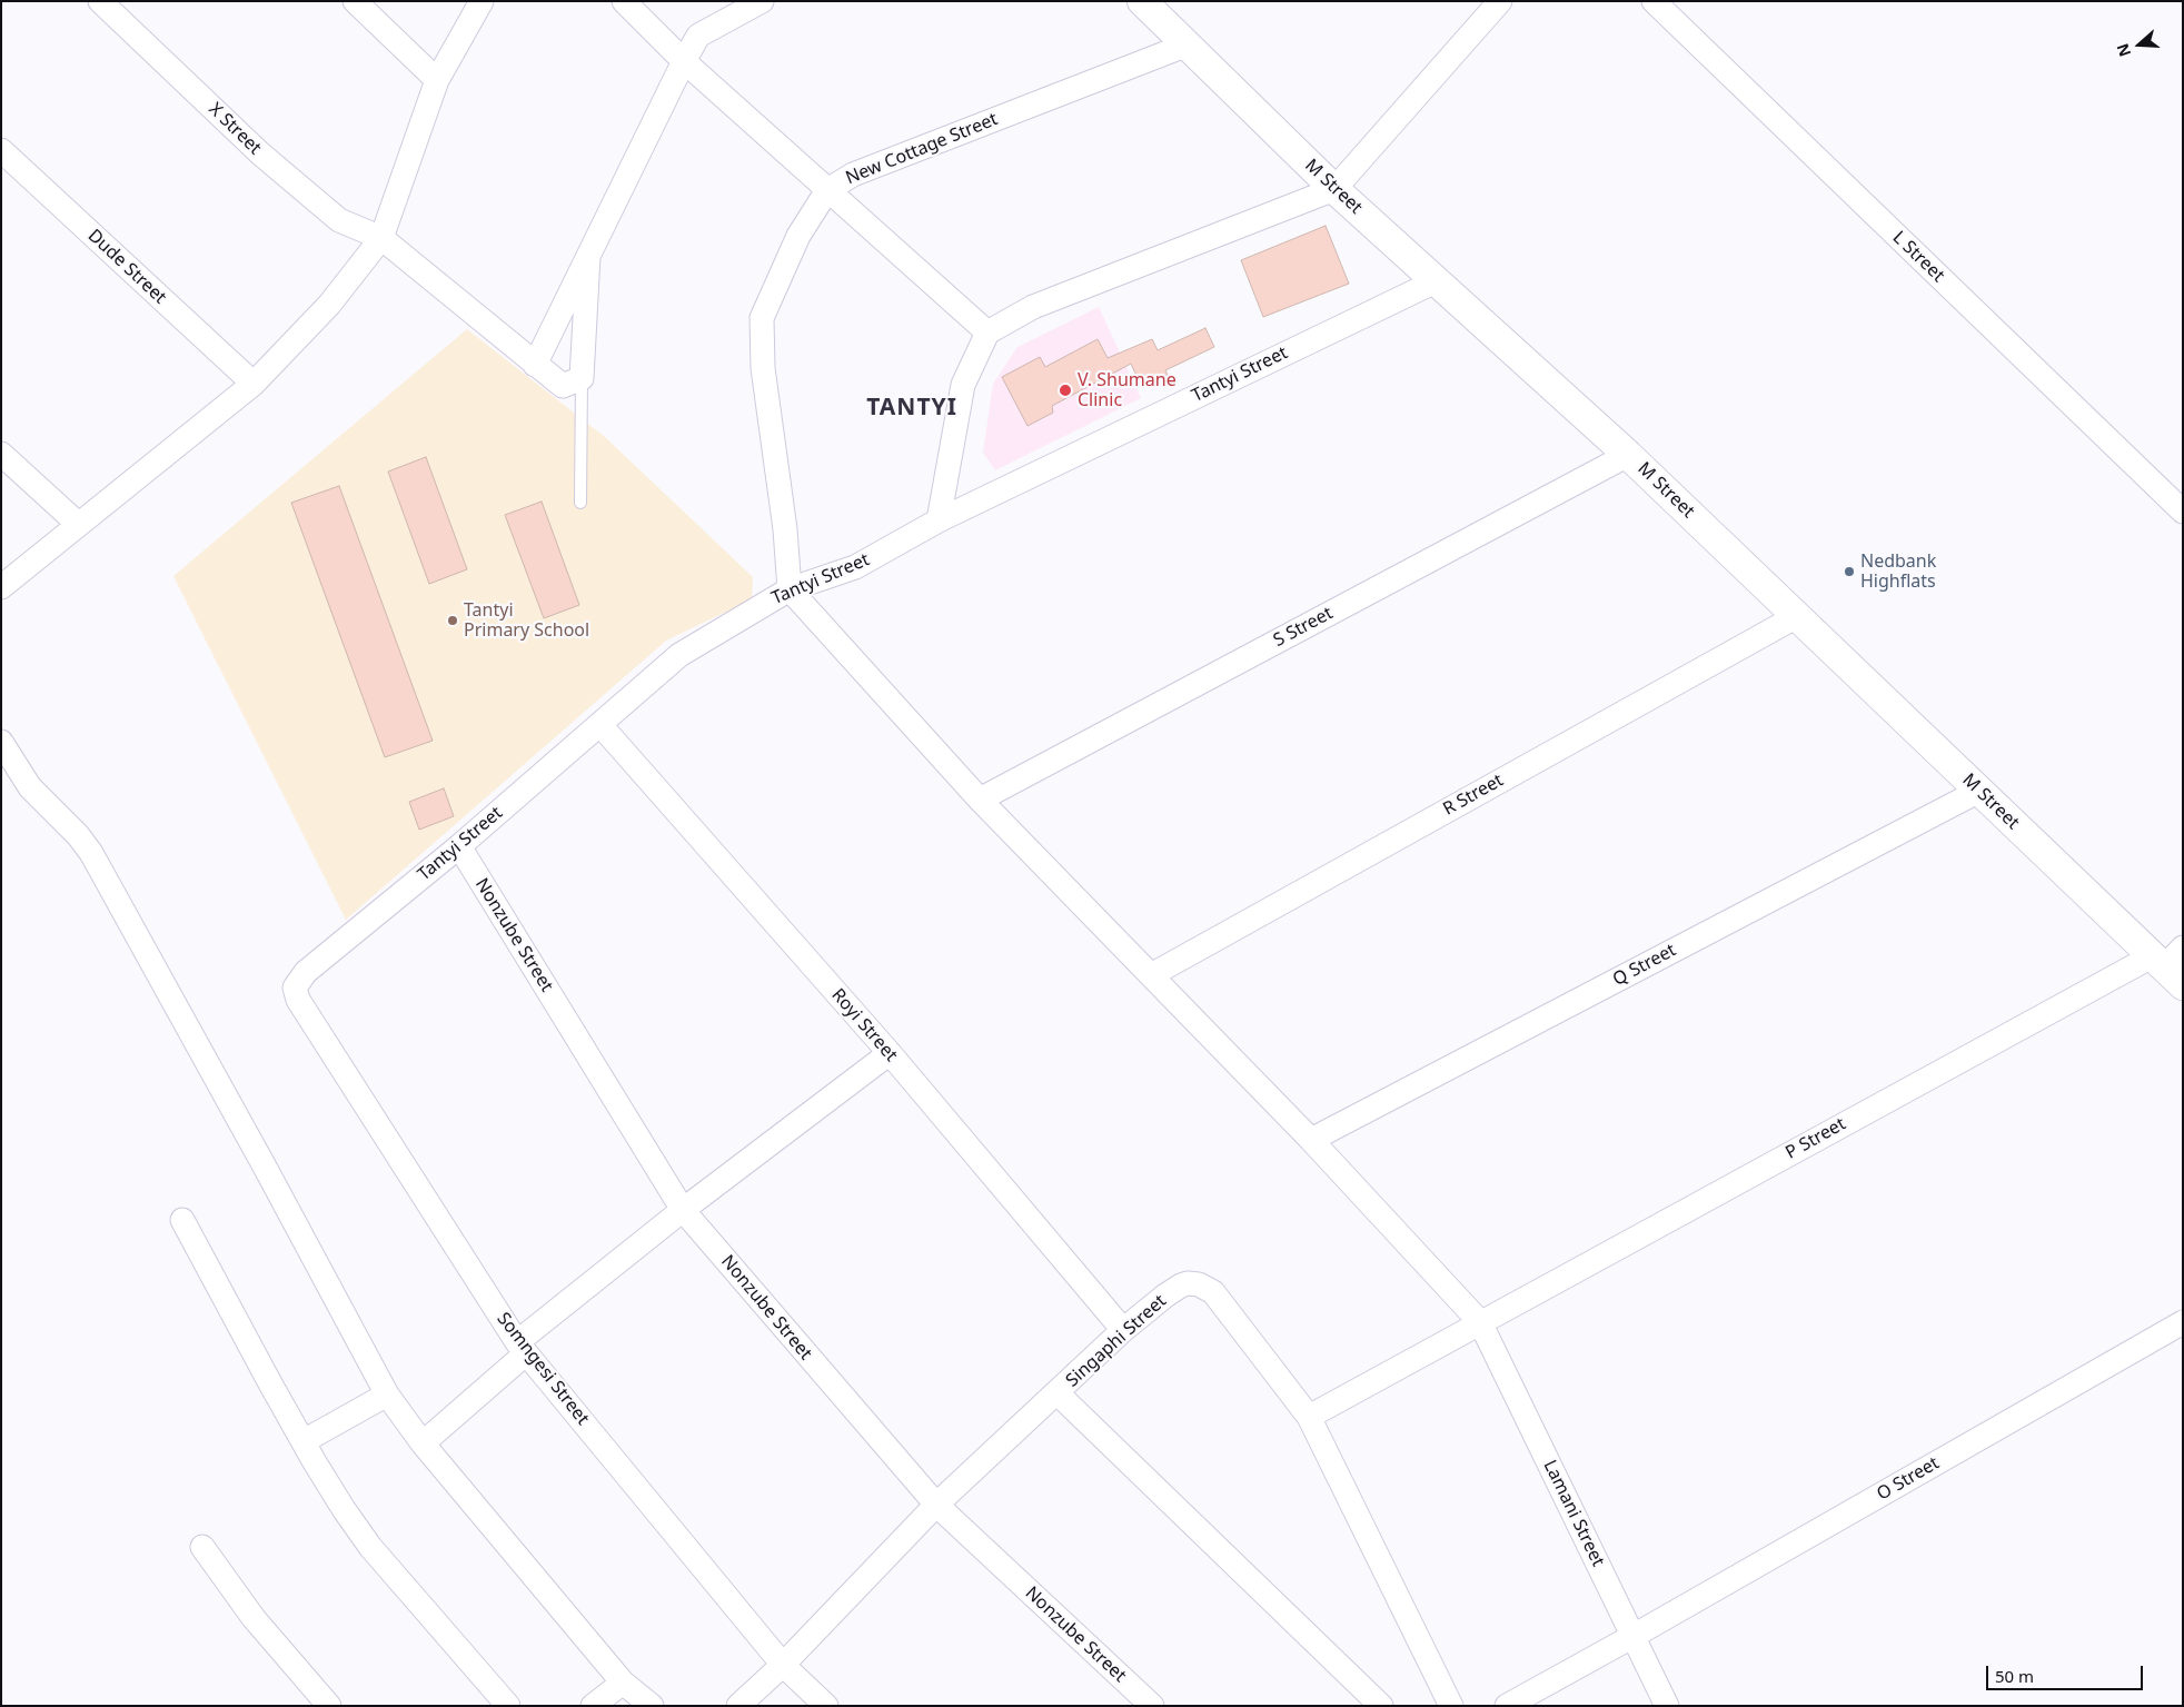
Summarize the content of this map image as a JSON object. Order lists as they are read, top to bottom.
{
  "streets": {
    "street": [
      "X Street",
      "New Cottage Street",
      "M Street",
      "L Street",
      "Dude Street",
      "Tantyi Street",
      "S Street",
      "R Street",
      "Nonzube Street",
      "Q Street",
      "Royi Street",
      "P Street",
      "Singaphi Street",
      "Somngesi Street",
      "O Street",
      "Lamani Street"
    ]
  },
  "crossings": [
    ["New Cottage Street", "M Street"],
    ["New Cottage Street", "Tantyi Street"],
    ["New Cottage Street", "Lamani Street"],
    ["M Street", "Tantyi Street"],
    ["M Street", "S Street"],
    ["M Street", "R Street"],
    ["M Street", "Q Street"],
    ["M Street", "P Street"],
    ["Tantyi Street", "Nonzube Street"],
    ["Tantyi Street", "Royi Street"],
    ["Tantyi Street", "Somngesi Street"],
    ["Tantyi Street", "Lamani Street"],
    ["S Street", "Lamani Street"],
    ["R Street", "Lamani Street"],
    ["Nonzube Street", "Singaphi Street"],
    ["Q Street", "Lamani Street"],
    ["Royi Street", "Singaphi Street"],
    ["P Street", "Singaphi Street"],
    ["P Street", "Lamani Street"],
    ["Singaphi Street", "Somngesi Street"],
    ["O Street", "Lamani Street"]
  ],
  "districts": ["TANTYI"],
  "places": ["V. Shumane Clinic", "Nedbank Highflats", "Tantyi Primary School"],
  "scale_bar": "50 m",
  "north": "left"
}
